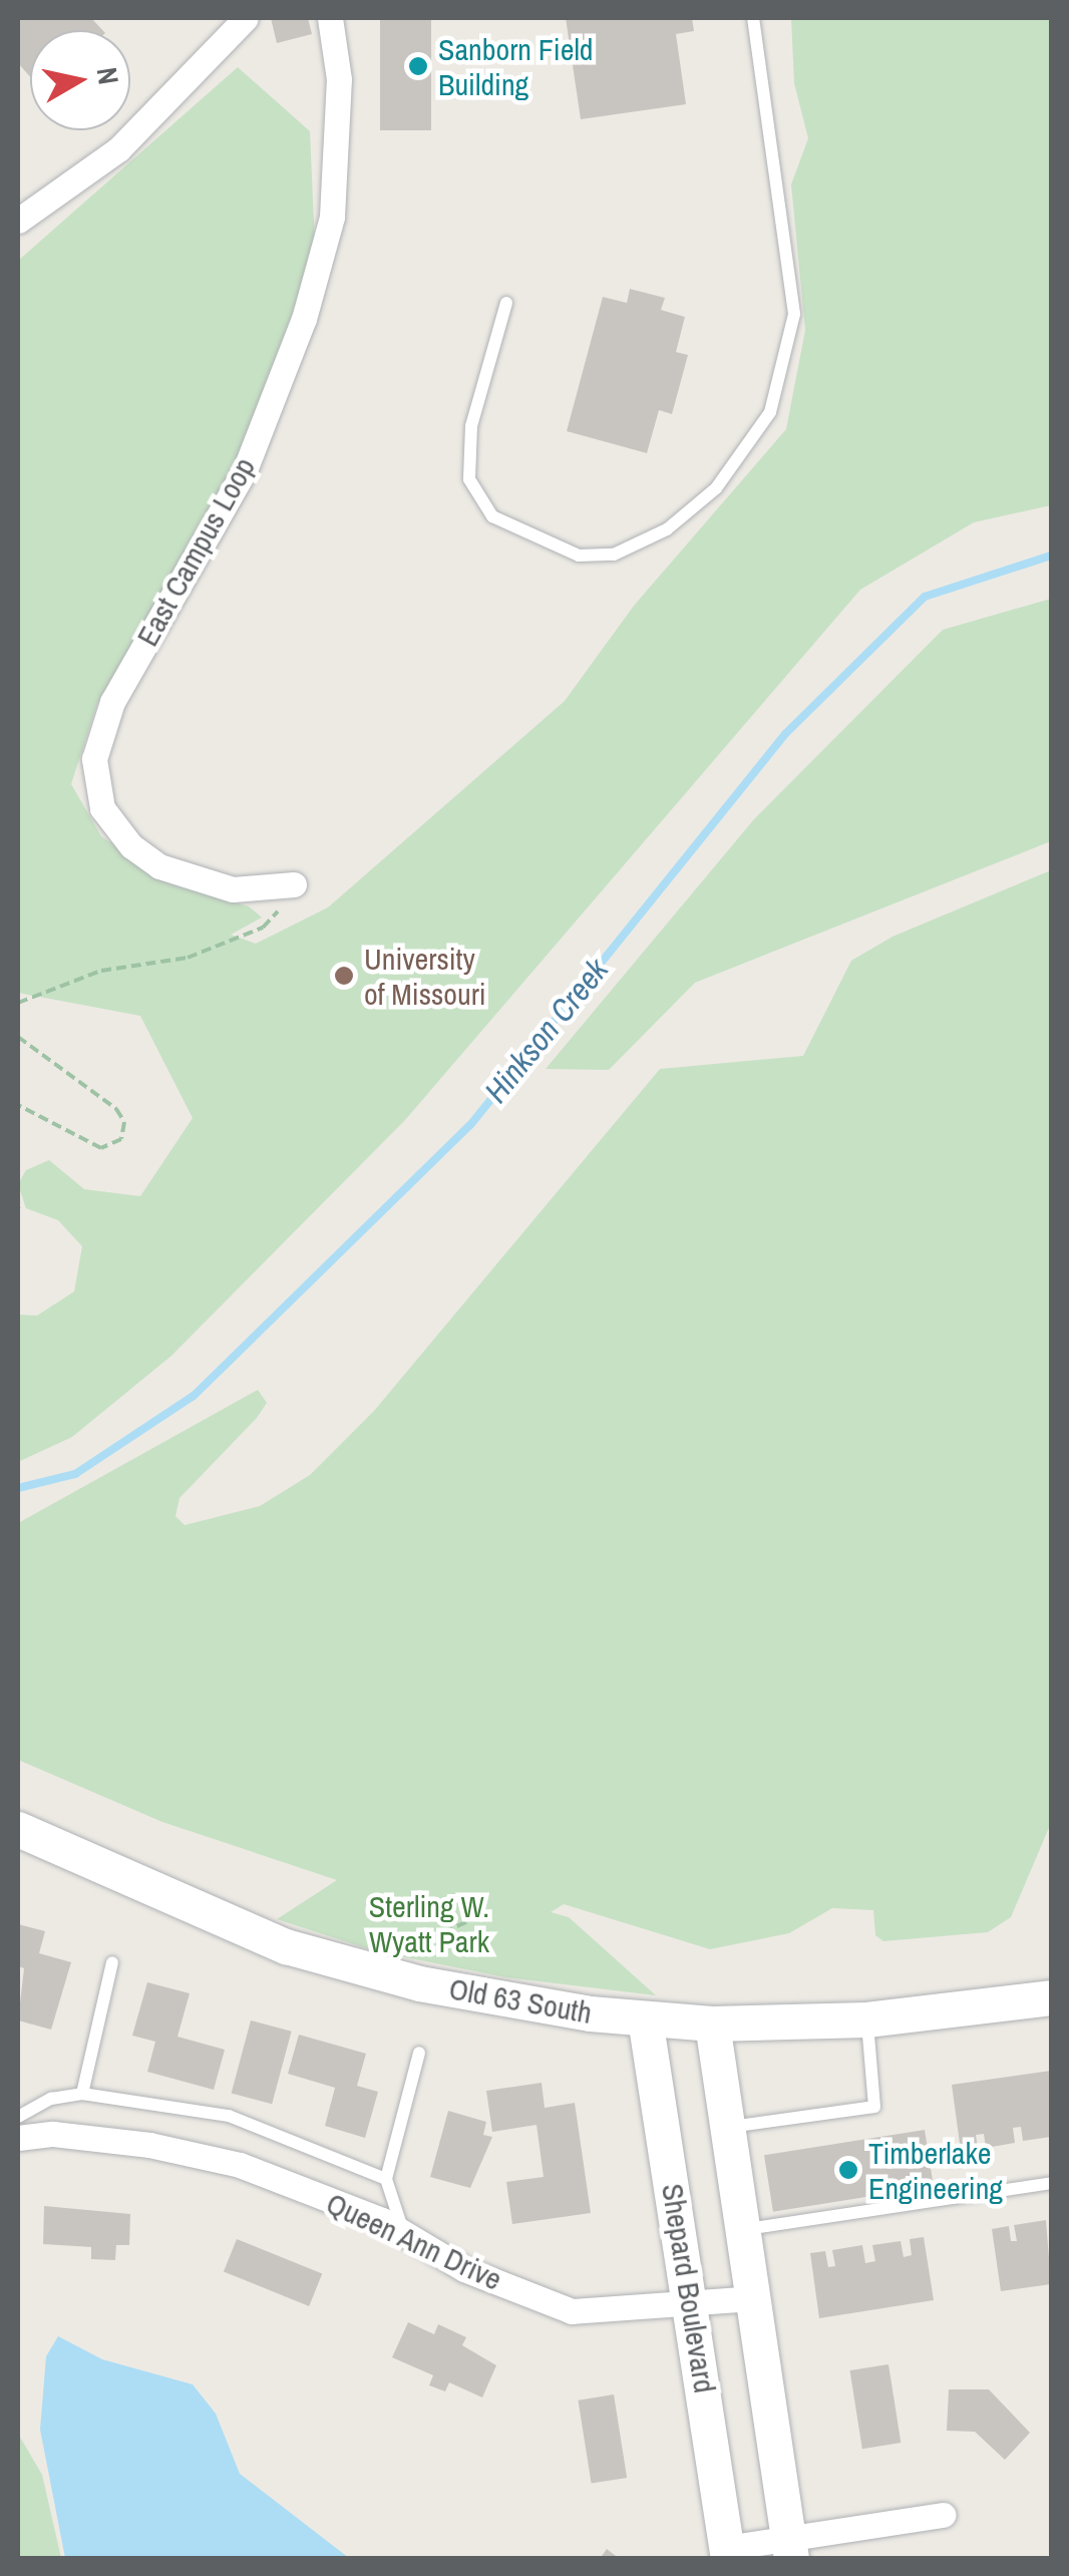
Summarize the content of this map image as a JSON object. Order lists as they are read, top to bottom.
{
  "streets": {
    "main road": ["Old 63 South", "Shepard Boulevard"],
    "street": ["East Campus Loop", "Queen Ann Drive"]
  },
  "crossings": [
    ["Old 63 South", "Shepard Boulevard"],
    ["Queen Ann Drive", "Shepard Boulevard"]
  ],
  "water": ["Hinkson Creek"],
  "parks": ["Sterling W. Wyatt Park"],
  "places": ["Sanborn Field Building", "University of Missouri", "Timberlake Engineering"],
  "north": "right"
}
